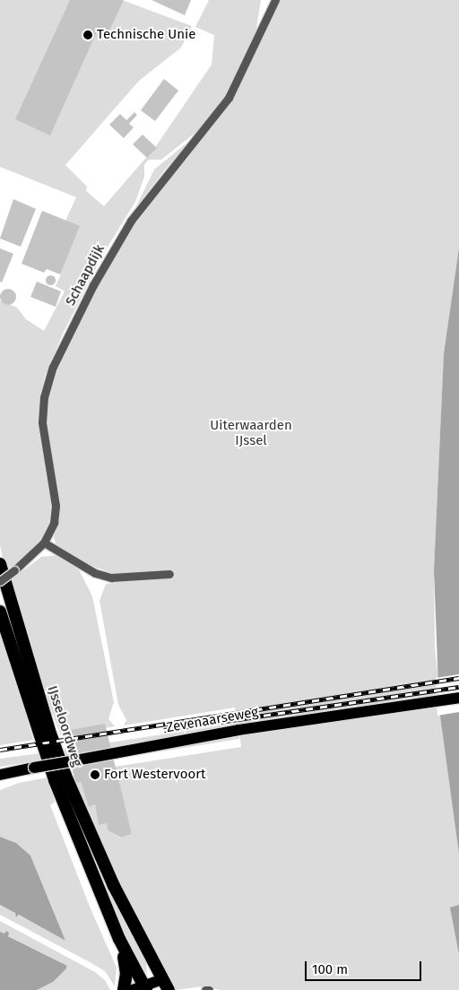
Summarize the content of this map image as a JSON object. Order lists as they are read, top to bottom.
{
  "streets": {
    "highway": ["IJsseloordweg"],
    "main road": ["Zevenaarseweg"],
    "street": ["Schaapdijk"]
  },
  "parks": ["Uiterwaarden IJssel"],
  "places": ["Technische Unie", "Fort Westervoort"],
  "scale_bar": "100 m"
}
